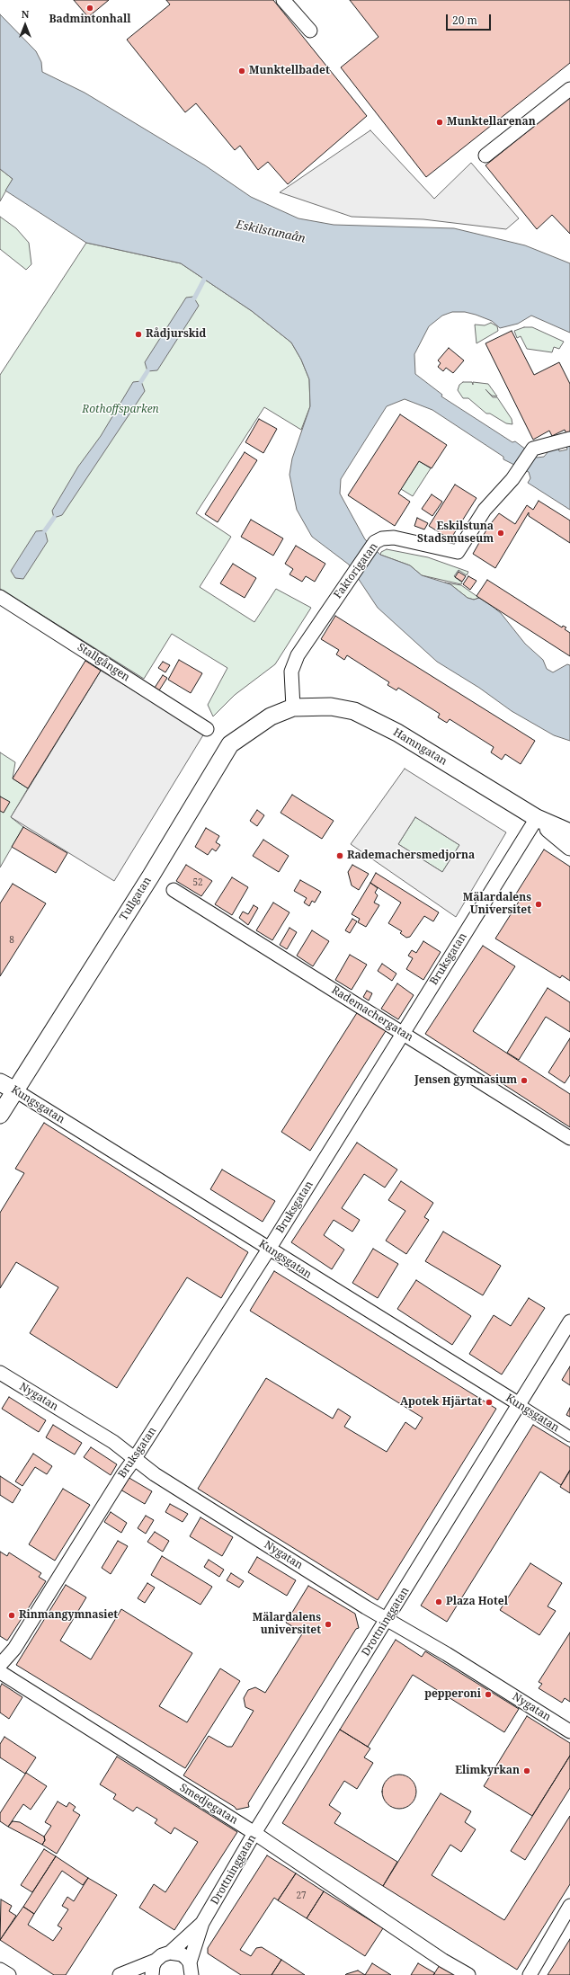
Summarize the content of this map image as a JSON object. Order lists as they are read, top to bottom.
{
  "streets": {
    "street": [
      "Faktorigatan",
      "Stallgången",
      "Hamngatan",
      "Tullgatan",
      "Bruksgatan",
      "Rademachergatan",
      "Kungsgatan",
      "Nygatan",
      "Drottninggatan",
      "Smedjegatan"
    ]
  },
  "crossings": [
    ["Faktorigatan", "Hamngatan"],
    ["Faktorigatan", "Tullgatan"],
    ["Hamngatan", "Tullgatan"],
    ["Hamngatan", "Bruksgatan"],
    ["Tullgatan", "Kungsgatan"],
    ["Bruksgatan", "Rademachergatan"],
    ["Bruksgatan", "Kungsgatan"],
    ["Bruksgatan", "Nygatan"],
    ["Kungsgatan", "Drottninggatan"],
    ["Nygatan", "Drottninggatan"],
    ["Drottninggatan", "Smedjegatan"]
  ],
  "water": ["Eskilstunaån"],
  "parks": ["Rothoffsparken"],
  "places": [
    "Badmintonhall",
    "Munktellbadet",
    "Munktellarenan",
    "Rådjurskid",
    "Eskilstuna Stadsmuseum",
    "Rademachersmedjorna",
    "Mälardalens Universitet",
    "Jensen gymnasium",
    "Apotek Hjärtat",
    "Plaza Hotel",
    "Rinmangymnasiet",
    "Mälardalens universitet",
    "pepperoni",
    "Elimkyrkan"
  ],
  "house_numbers": ["52", "8", "27"],
  "scale_bar": "20 m",
  "north": "top"
}
